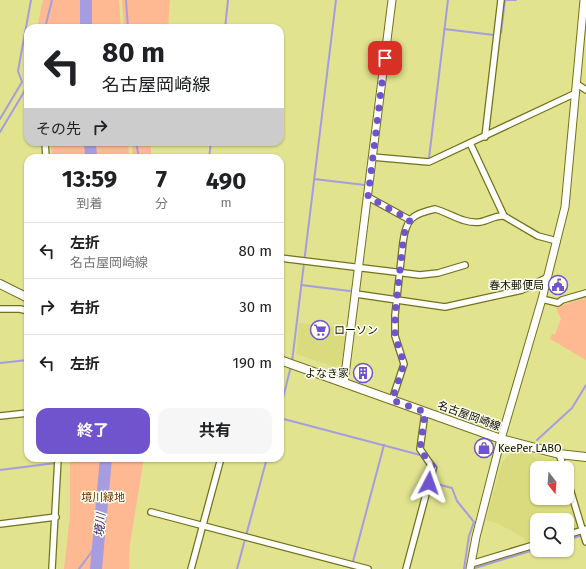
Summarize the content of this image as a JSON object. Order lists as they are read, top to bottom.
{
  "streets": {
    "main road": ["名古屋岡崎線"]
  },
  "water": ["境川"],
  "parks": ["境川緑地"],
  "places": {
    "public building": ["春木郵便局"],
    "supermarket": ["ローソン"],
    "building": ["よなき家"],
    "shop": ["KeePer LABO"]
  },
  "north": "bottom",
  "page": {
    "turn": ["80 m", "名古屋岡崎線"],
    "then": "その先",
    "eta": [
      "13:59",
      "到着",
      "7",
      "分",
      "490",
      "m"
    ],
    "list": [
      {
        "name": "左折",
        "note": "名古屋岡崎線",
        "value": "80 m"
      },
      {
        "name": "右折",
        "value": "30 m"
      },
      {
        "name": "左折",
        "value": "190 m"
      }
    ],
    "buttons": ["終了", "共有"]
  }
}
